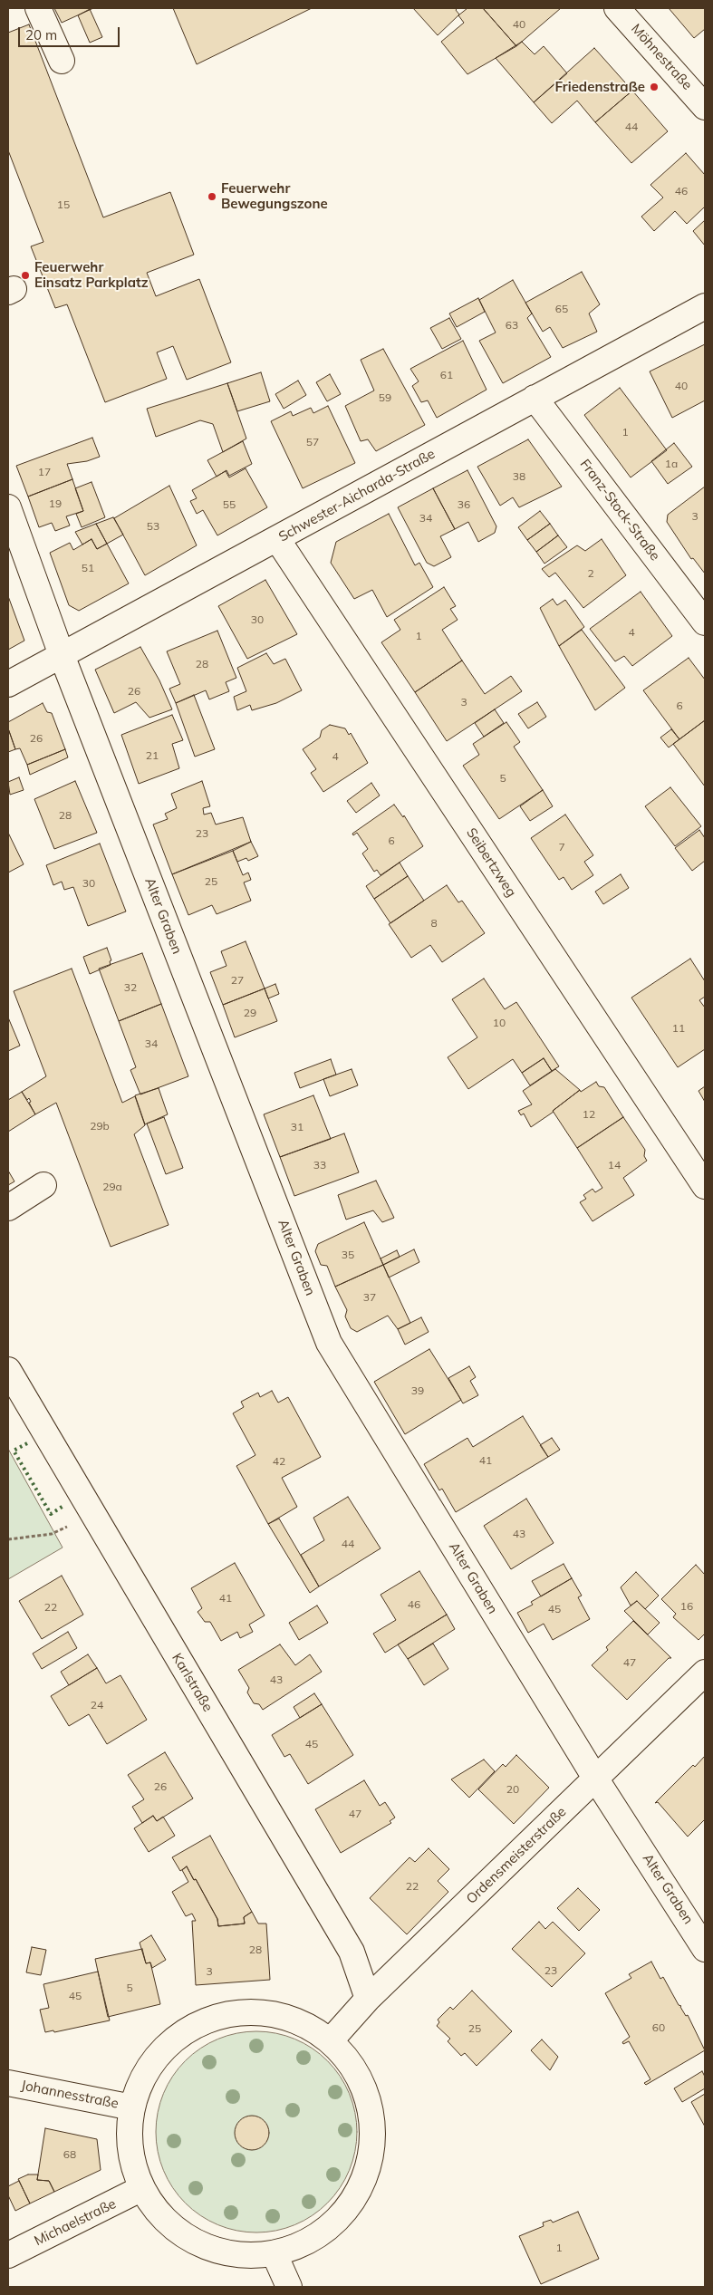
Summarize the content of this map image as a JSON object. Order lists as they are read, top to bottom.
{
  "streets": {
    "street": [
      "Möhnestraße",
      "Schwester-Aicharda-Straße",
      "Franz-Stock-Straße",
      "Seibertzweg",
      "Alter Graben",
      "Karlstraße",
      "Ordensmeisterstraße",
      "Johannesstraße",
      "Michaelstraße"
    ]
  },
  "crossings": [
    ["Schwester-Aicharda-Straße", "Franz-Stock-Straße"],
    ["Schwester-Aicharda-Straße", "Seibertzweg"],
    ["Schwester-Aicharda-Straße", "Alter Graben"],
    ["Alter Graben", "Ordensmeisterstraße"],
    ["Karlstraße", "Ordensmeisterstraße"]
  ],
  "places": ["Friedenstraße", "Feuerwehr Bewegungszone", "Feuerwehr Einsatz Parkplatz"],
  "house_numbers": [
    "40",
    "44",
    "46",
    "15",
    "65",
    "63",
    "61",
    "40",
    "59",
    "1",
    "57",
    "1a",
    "17",
    "38",
    "19",
    "55",
    "36",
    "3",
    "34",
    "53",
    "51",
    "2",
    "30",
    "4",
    "1",
    "28",
    "26",
    "3",
    "6",
    "26",
    "21",
    "4",
    "5",
    "28",
    "23",
    "6",
    "7",
    "25",
    "30",
    "8",
    "27",
    "32",
    "29",
    "10",
    "11",
    "34",
    "12",
    "29b",
    "31",
    "33",
    "14",
    "29a",
    "35",
    "37",
    "39",
    "41",
    "42",
    "43",
    "44",
    "41",
    "46",
    "16",
    "22",
    "45",
    "47",
    "43",
    "24",
    "45",
    "26",
    "20",
    "47",
    "22",
    "28",
    "23",
    "3",
    "5",
    "45",
    "60",
    "25",
    "68",
    "1"
  ],
  "scale_bar": "20 m"
}
